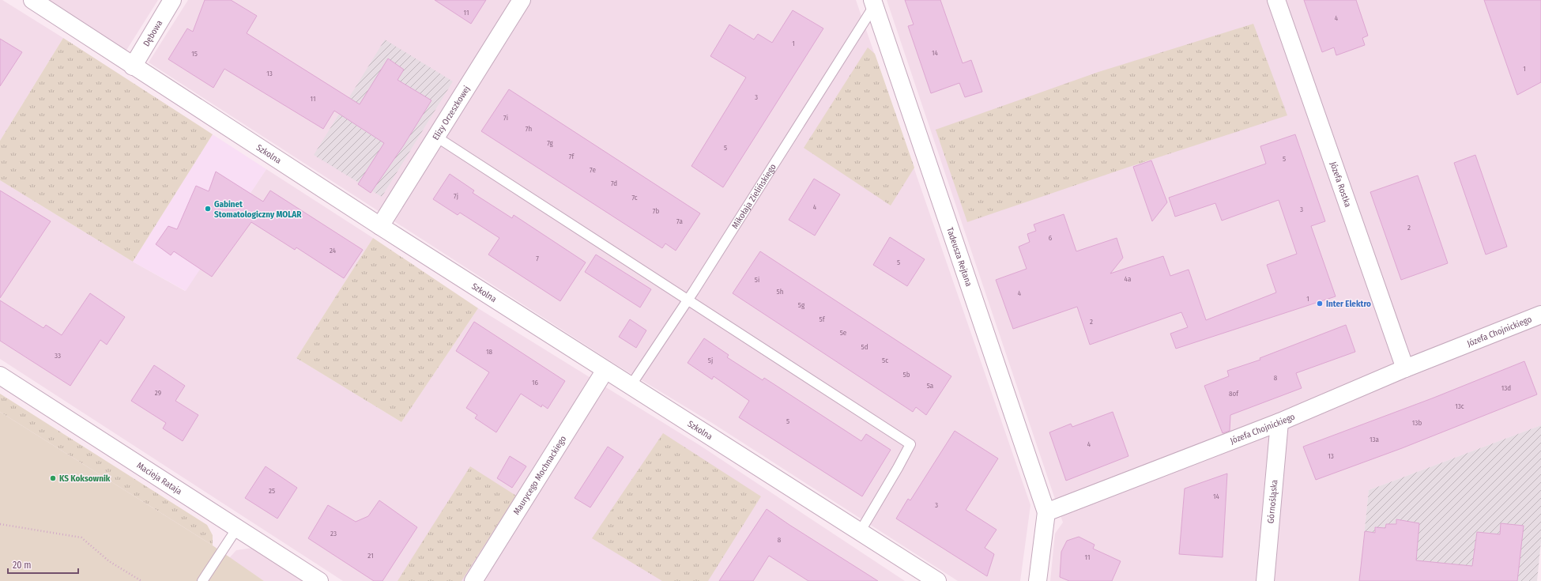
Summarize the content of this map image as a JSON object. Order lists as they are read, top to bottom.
{
  "streets": {
    "street": [
      "Dębowa",
      "Elizy Orzeszkowej",
      "Szkolna",
      "Józefa Rostka",
      "Tadeusza Rejtana",
      "Józefa Chojnickiego",
      "Maurycego Mochnackiego",
      "Macieja Rataja",
      "Górnośląska"
    ],
    "lane": ["Mikołaja Zielińskiego"]
  },
  "crossings": [
    ["Dębowa", "Szkolna"],
    ["Elizy Orzeszkowej", "Szkolna"],
    ["Szkolna", "Mikołaja Zielińskiego"],
    ["Szkolna", "Maurycego Mochnackiego"],
    ["Józefa Rostka", "Józefa Chojnickiego"],
    ["Mikołaja Zielińskiego", "Tadeusza Rejtana"],
    ["Tadeusza Rejtana", "Józefa Chojnickiego"],
    ["Józefa Chojnickiego", "Górnośląska"]
  ],
  "places": ["Gabinet Stomatologiczny MOLAR", "Inter Elektro", "KS Koksownik"],
  "house_numbers": [
    "11",
    "4",
    "1",
    "14",
    "15",
    "1",
    "13",
    "3",
    "11",
    "7i",
    "7h",
    "7g",
    "5",
    "7f",
    "5",
    "7e",
    "7d",
    "7j",
    "7c",
    "4",
    "3",
    "7b",
    "7a",
    "2",
    "6",
    "24",
    "7",
    "5",
    "4a",
    "5i",
    "5h",
    "4",
    "1",
    "5g",
    "5f",
    "2",
    "5e",
    "5d",
    "18",
    "33",
    "5j",
    "5c",
    "5b",
    "8",
    "16",
    "5a",
    "13d",
    "29",
    "8of",
    "13c",
    "5",
    "13b",
    "13a",
    "4",
    "13",
    "25",
    "14",
    "3",
    "23",
    "8",
    "21",
    "11"
  ],
  "scale_bar": "20 m"
}
